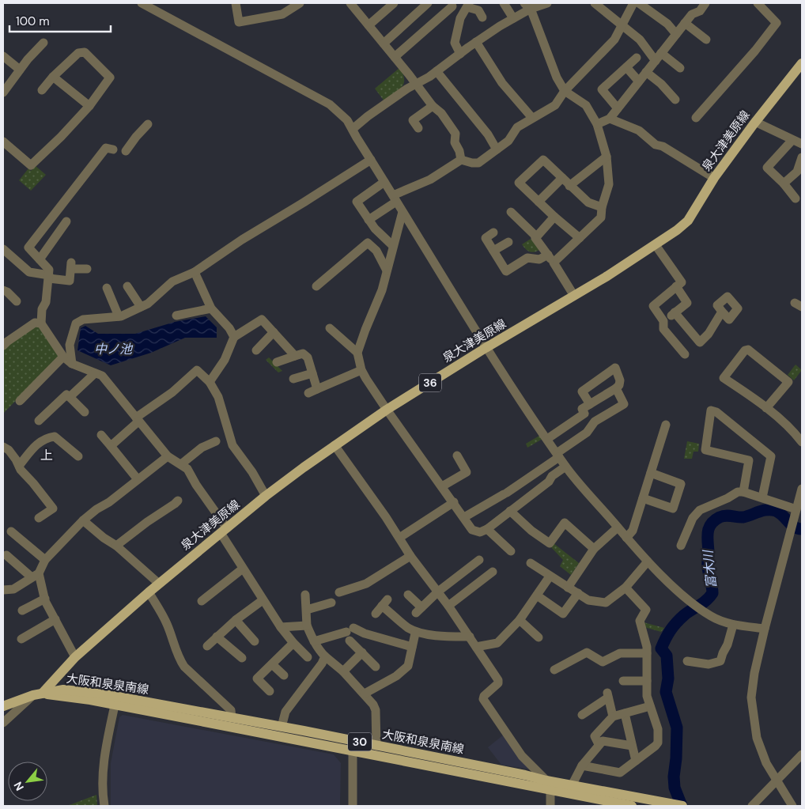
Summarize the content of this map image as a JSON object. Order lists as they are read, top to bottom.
{
  "streets": {
    "main road": [
      "泉大津美原線",
      "36",
      "大阪和泉泉南線",
      "30"
    ]
  },
  "crossings": [
    ["泉大津美原線", "大阪和泉泉南線"]
  ],
  "districts": ["上"],
  "water": ["中ノ池", "富木川"],
  "scale_bar": "100 m",
  "north": "bottom left"
}
